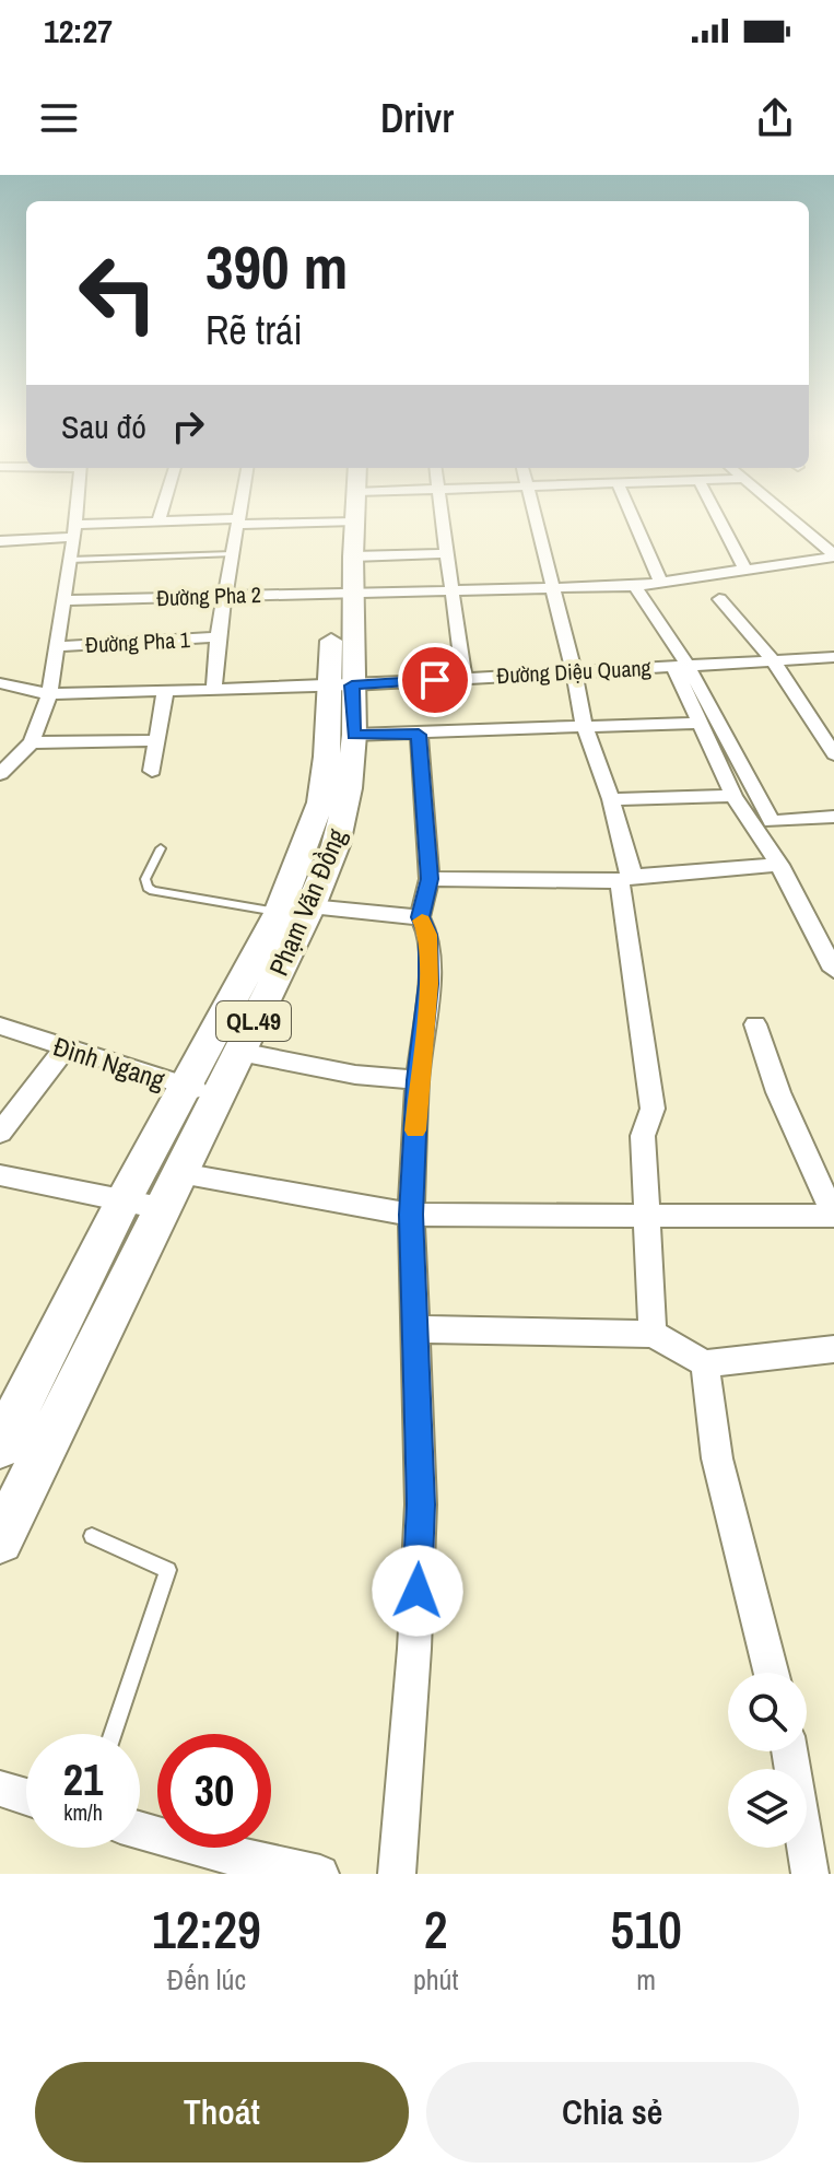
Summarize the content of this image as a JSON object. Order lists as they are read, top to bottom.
{
  "streets": {
    "main road": ["Phạm Văn Đồng", "QL.49"],
    "street": [
      "Đường Pha 2",
      "Đường Pha 1",
      "Đường Diệu Quang",
      "Đình Ngang"
    ]
  },
  "crossings": [
    ["Đường Pha 2", "Phạm Văn Đồng"],
    ["Đường Diệu Quang", "Phạm Văn Đồng"],
    ["Phạm Văn Đồng", "Đình Ngang"]
  ],
  "page": {
    "status": "12:27",
    "header": "Drivr",
    "turn": ["390 m", "Rẽ trái"],
    "then": "Sau đó",
    "speed": "21 km/h",
    "limit": "30",
    "eta": [
      "12:29",
      "Đến lúc",
      "2",
      "phút",
      "510",
      "m"
    ],
    "buttons": ["Thoát", "Chia sẻ"]
  }
}
